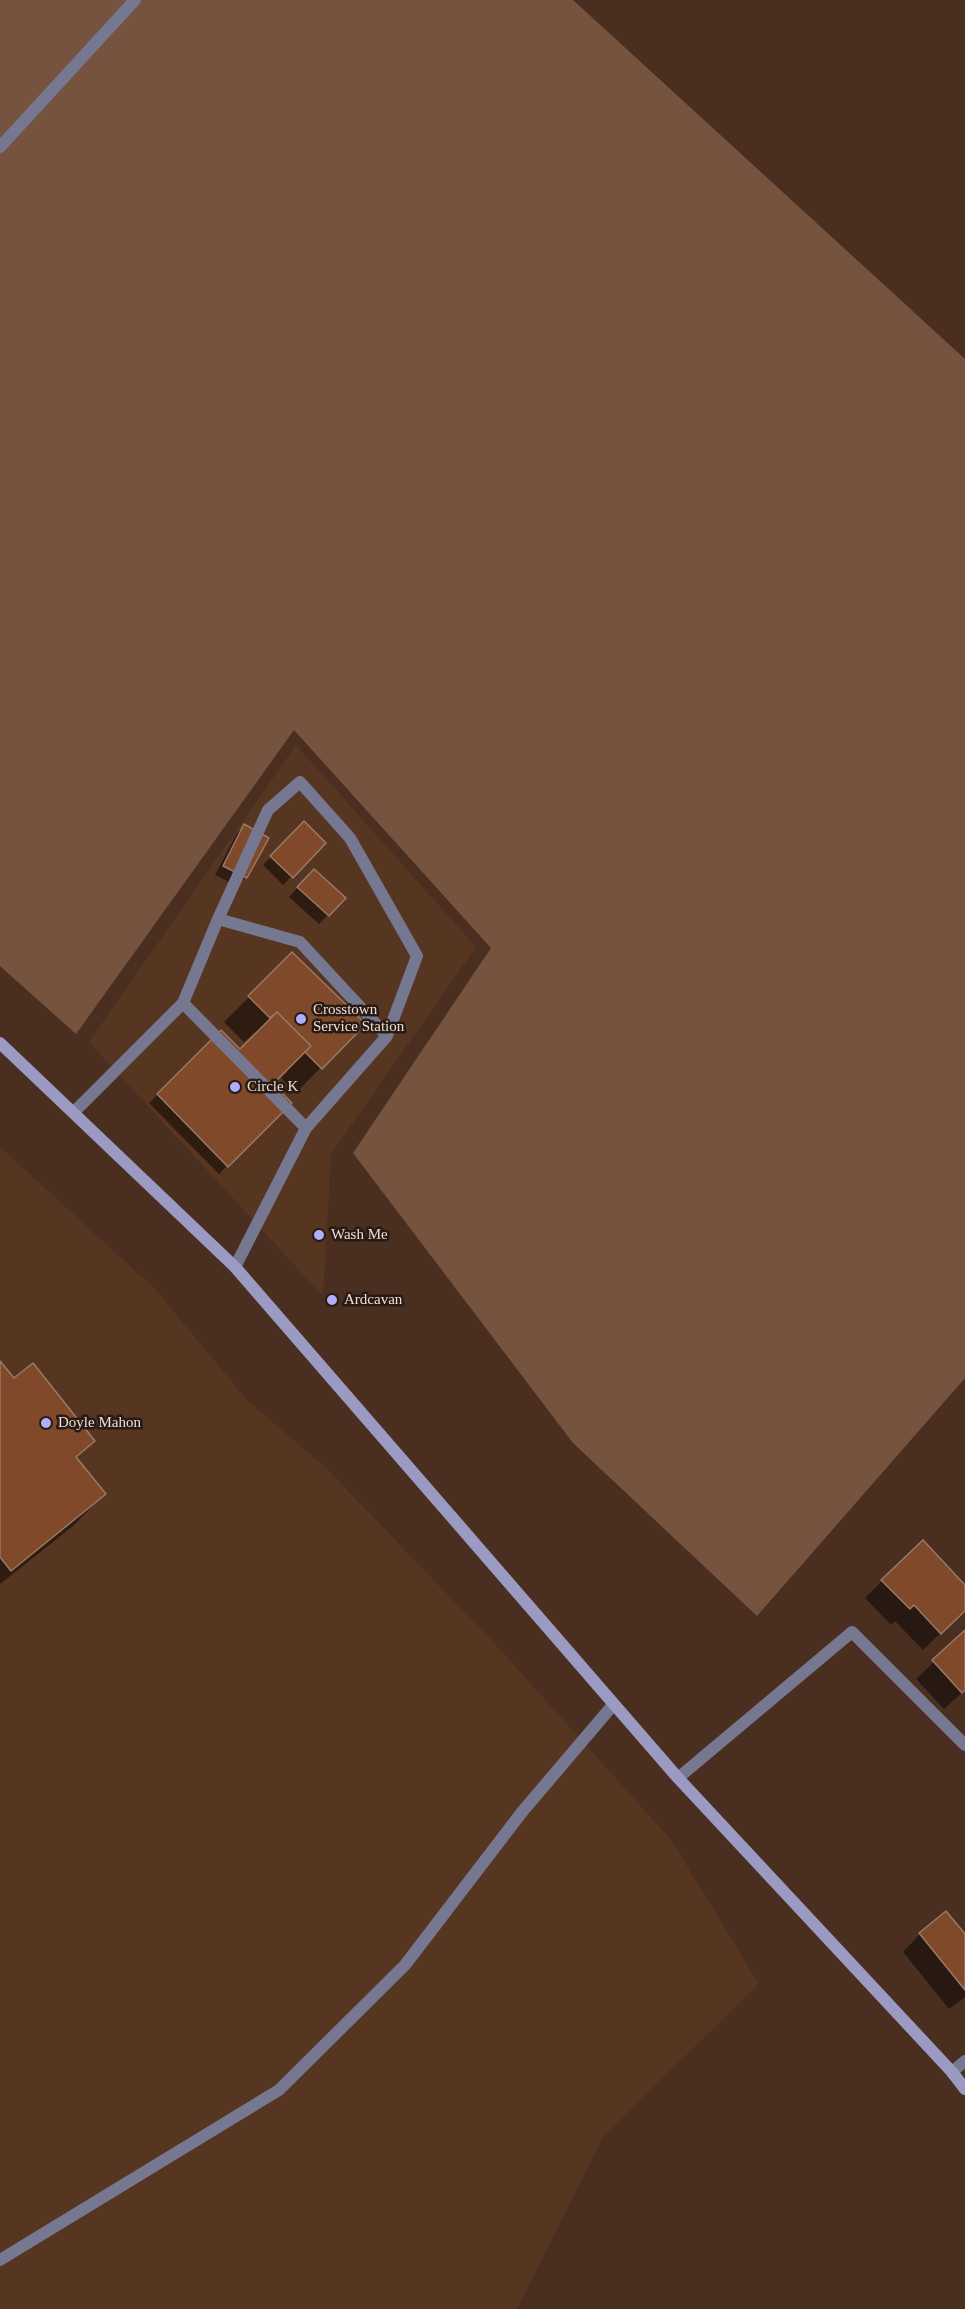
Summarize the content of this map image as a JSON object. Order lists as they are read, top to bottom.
{
  "places": [
    "Crosstown Service Station",
    "Circle K",
    "Wash Me",
    "Ardcavan",
    "Doyle Mahon"
  ]
}
